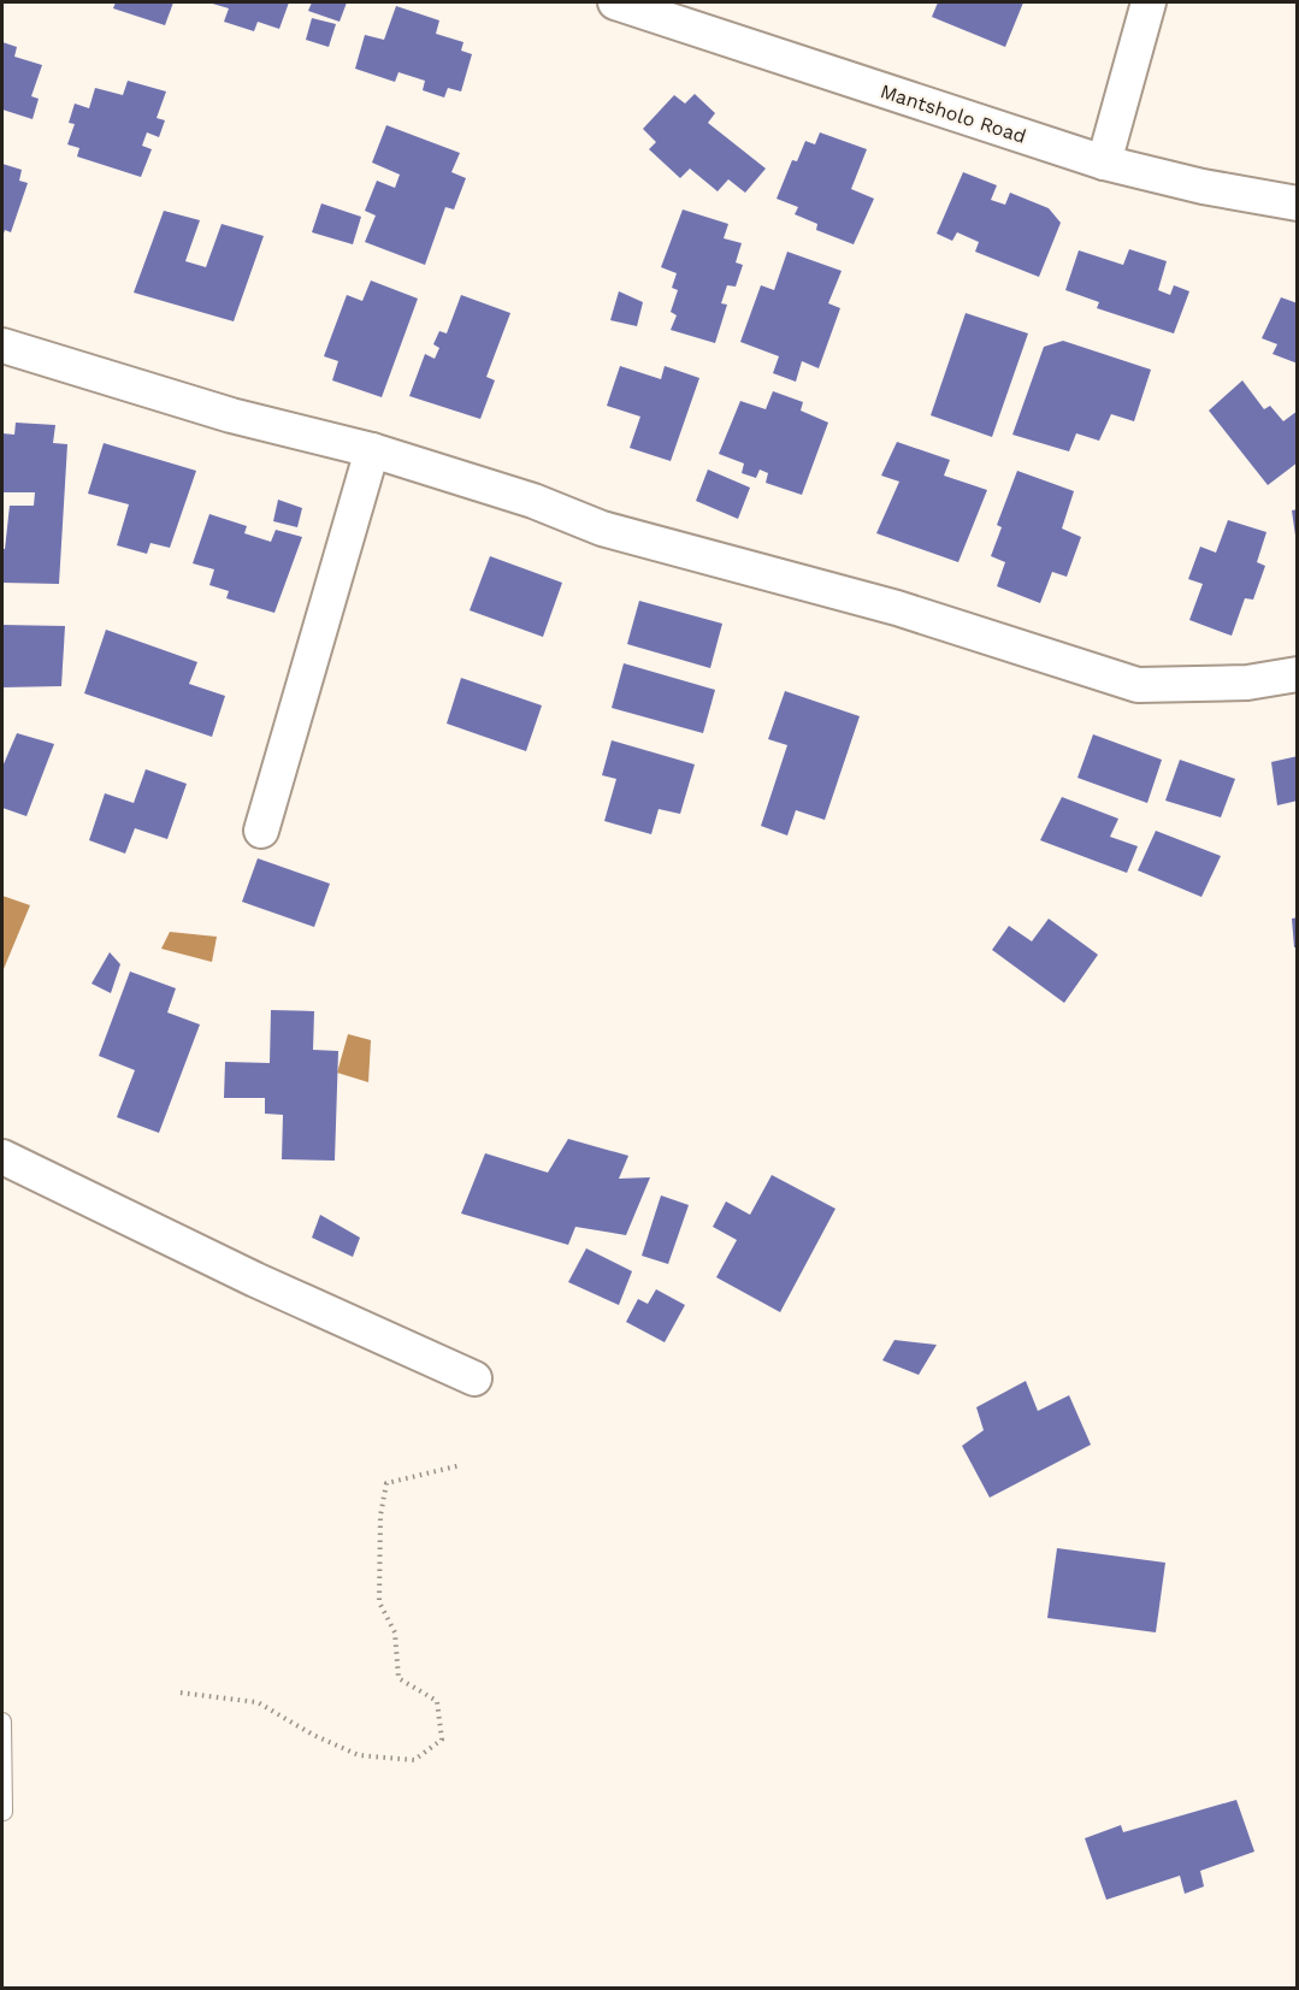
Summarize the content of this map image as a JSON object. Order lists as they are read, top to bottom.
{
  "streets": {
    "street": ["Mantsholo Road"]
  }
}
